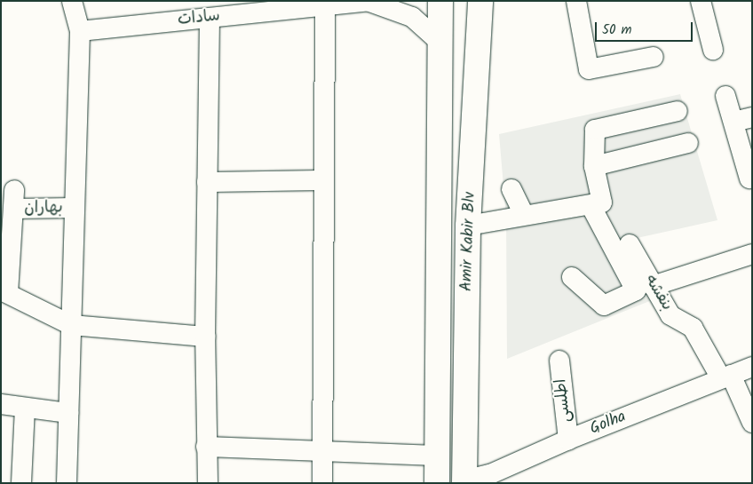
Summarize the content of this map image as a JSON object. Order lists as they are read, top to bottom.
{
  "streets": {
    "main road": ["Amir Kabir Blv"],
    "street": [
      "سادات",
      "بهاران",
      "بنفشه",
      "اطلسی",
      "Golha"
    ]
  },
  "crossings": [
    ["Amir Kabir Blv", "Golha"],
    ["بنفشه", "Golha"],
    ["اطلسی", "Golha"]
  ],
  "scale_bar": "50 m"
}
